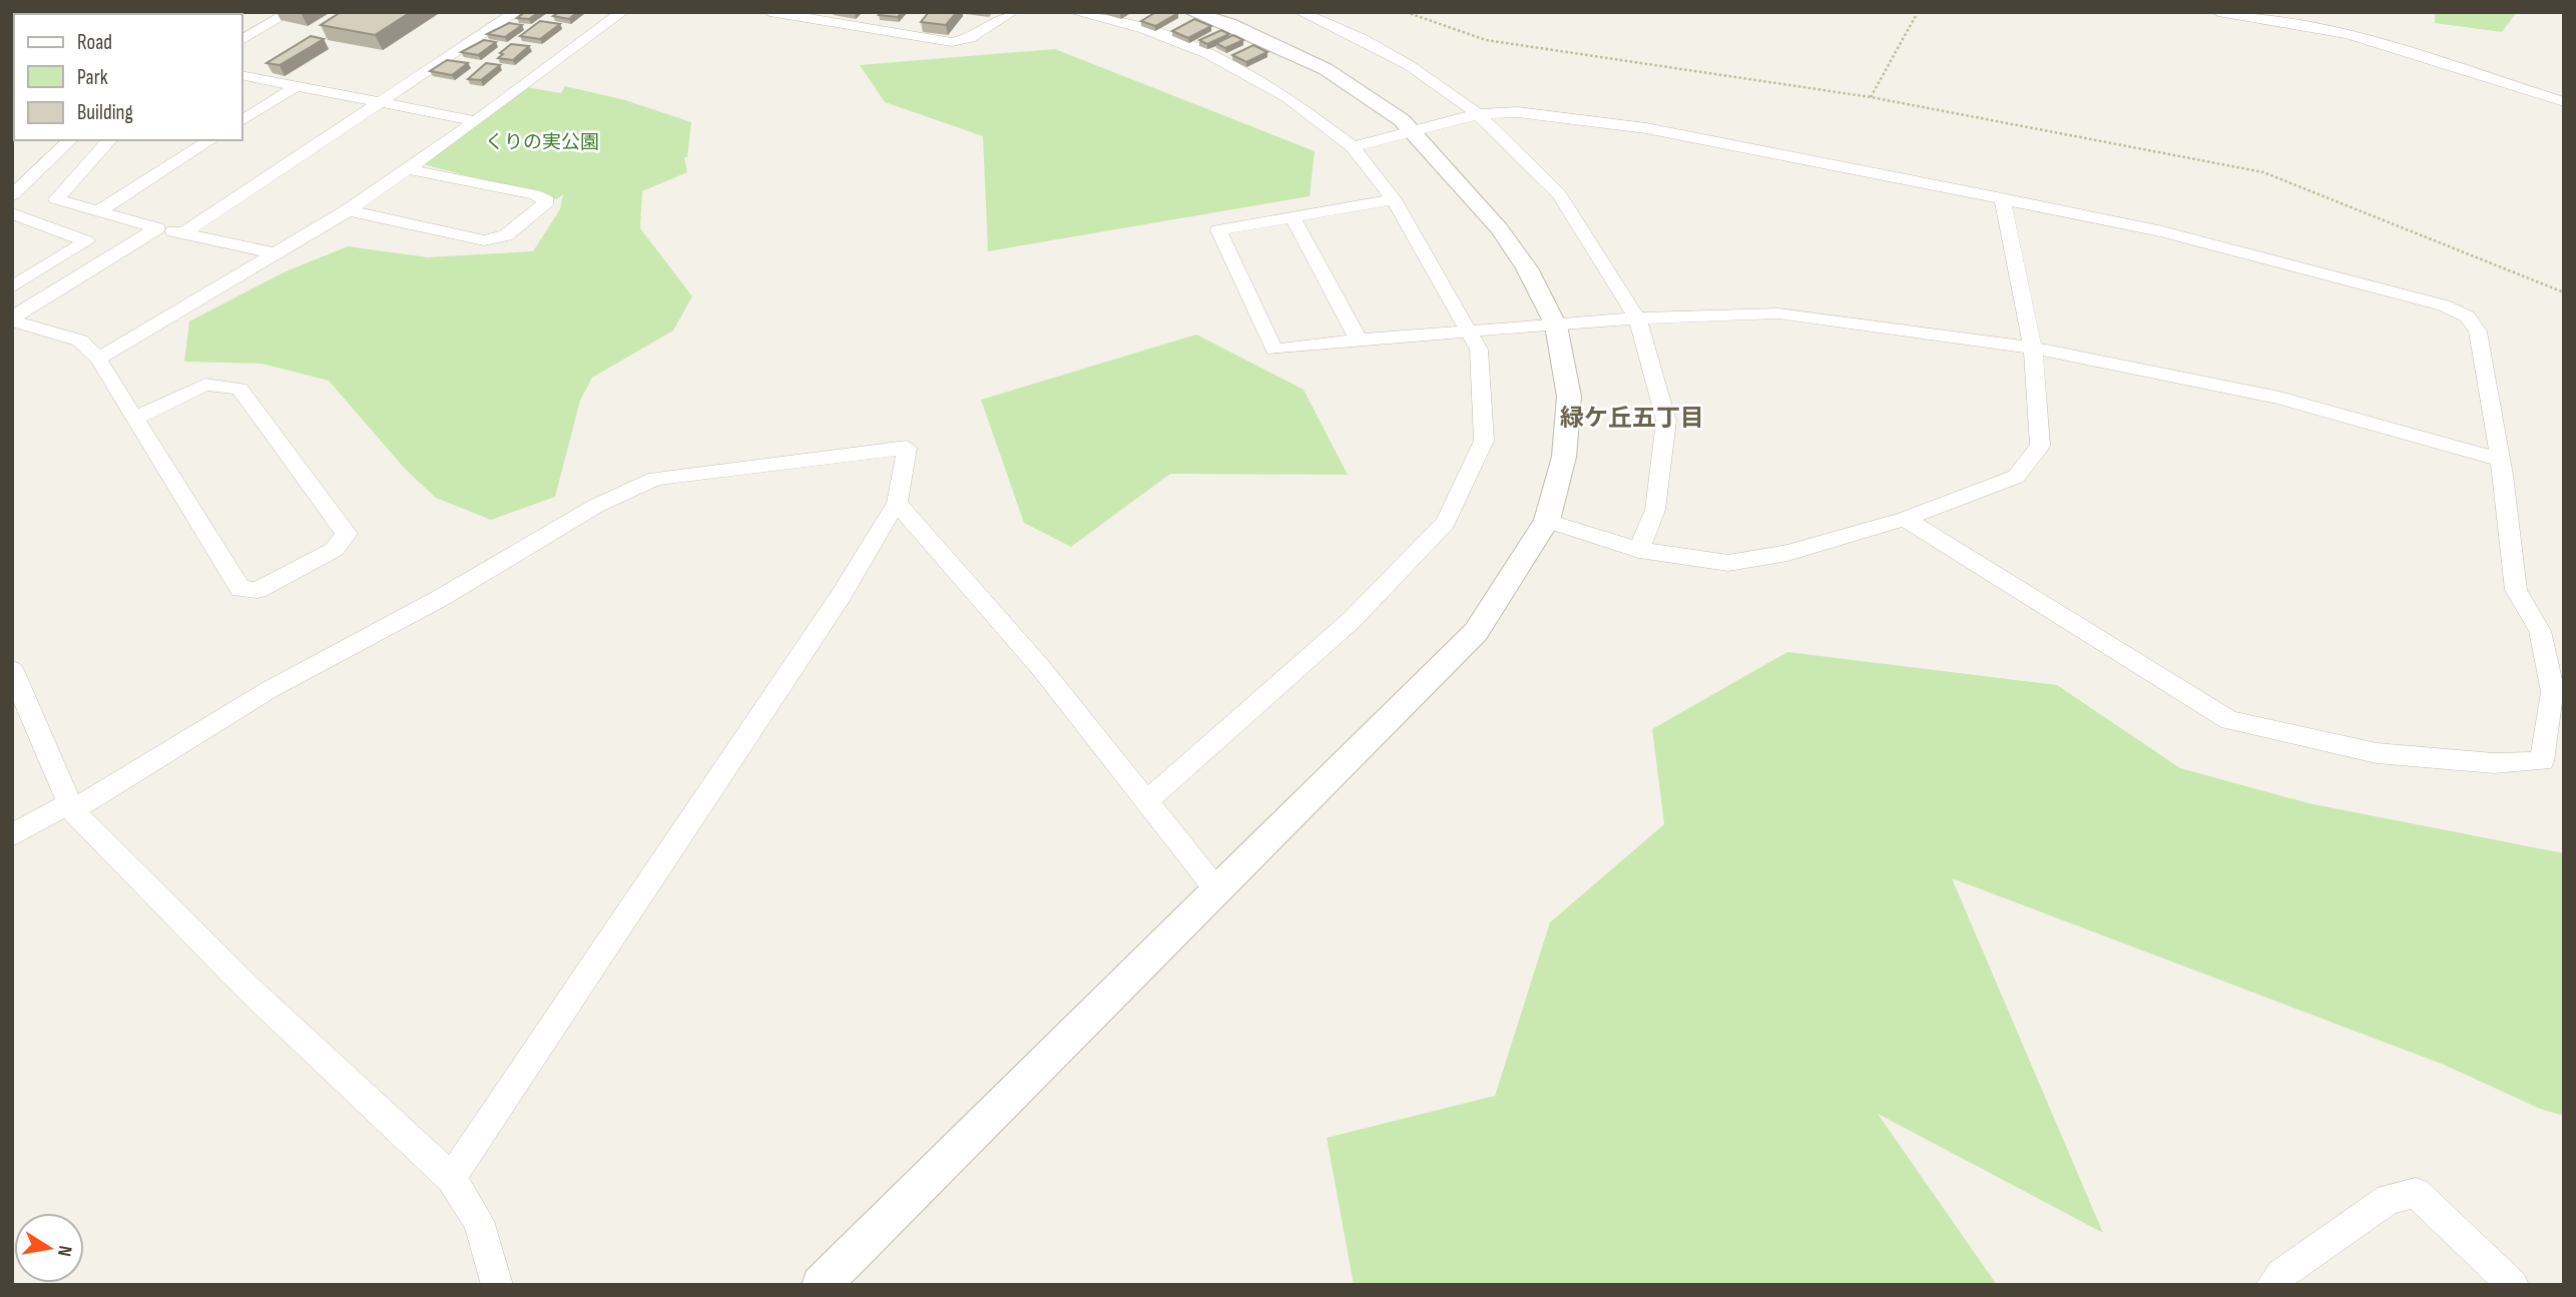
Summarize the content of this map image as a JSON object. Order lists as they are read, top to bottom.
{
  "districts": ["緑ケ丘五丁目"],
  "parks": ["くりの実公園"],
  "legend": ["Road", "Park", "Building"],
  "north": "right"
}
